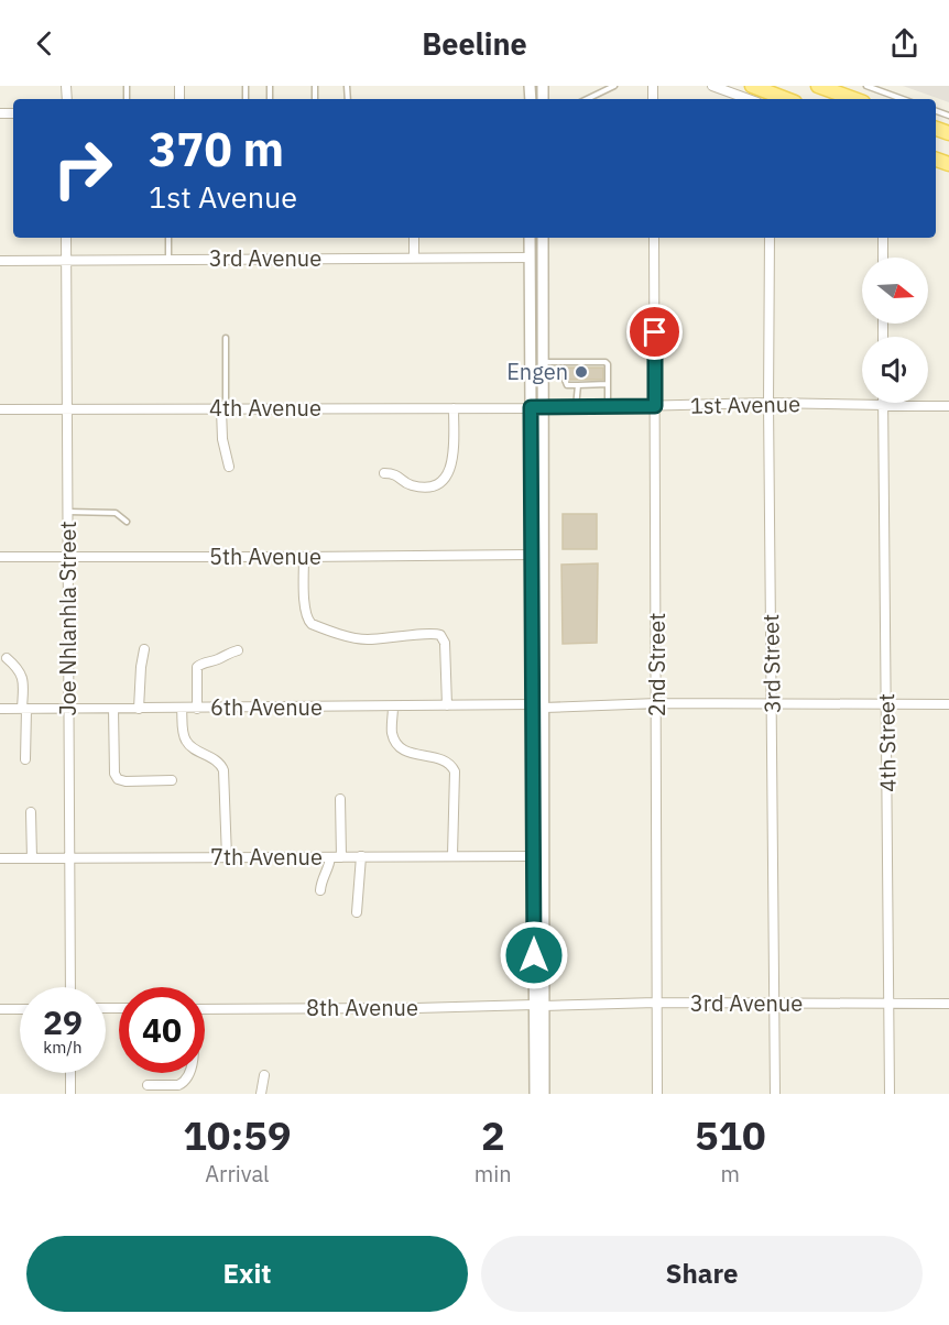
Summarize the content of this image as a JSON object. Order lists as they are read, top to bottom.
{
  "streets": {
    "street": [
      "3rd Avenue",
      "1st Avenue",
      "4th Avenue",
      "5th Avenue",
      "Joe Nhlanhla Street",
      "3rd Street",
      "2nd Street",
      "6th Avenue",
      "4th Street",
      "7th Avenue",
      "8th Avenue"
    ]
  },
  "crossings": [
    ["3rd Avenue", "Joe Nhlanhla Street"],
    ["3rd Avenue", "3rd Street"],
    ["3rd Avenue", "2nd Street"],
    ["3rd Avenue", "4th Street"],
    ["3rd Avenue", "8th Avenue"],
    ["1st Avenue", "4th Avenue"],
    ["1st Avenue", "3rd Street"],
    ["1st Avenue", "2nd Street"],
    ["1st Avenue", "4th Street"],
    ["4th Avenue", "Joe Nhlanhla Street"],
    ["5th Avenue", "Joe Nhlanhla Street"],
    ["Joe Nhlanhla Street", "6th Avenue"],
    ["Joe Nhlanhla Street", "7th Avenue"]
  ],
  "places": ["Engen"],
  "north": "right",
  "page": {
    "header": "Beeline",
    "turn": ["370 m", "1st Avenue"],
    "speed": "29 km/h",
    "limit": "40",
    "eta": [
      "10:59",
      "Arrival",
      "2",
      "min",
      "510",
      "m"
    ],
    "buttons": ["Exit", "Share"]
  }
}
